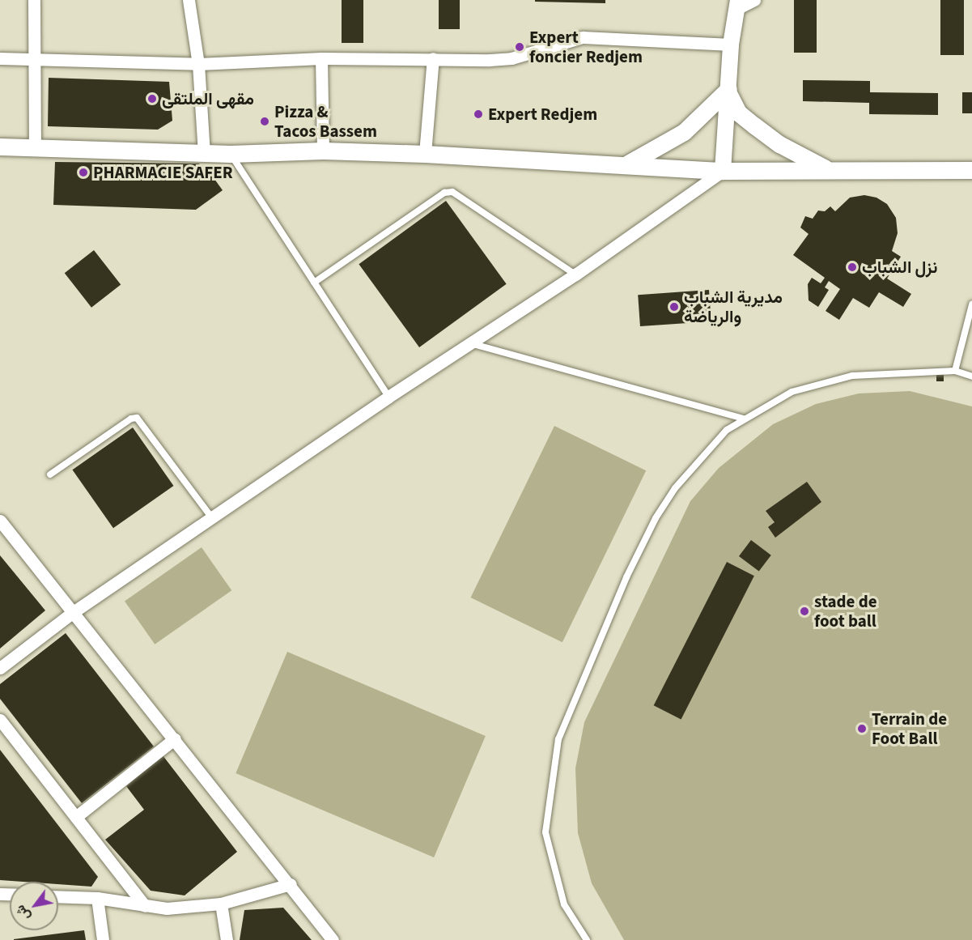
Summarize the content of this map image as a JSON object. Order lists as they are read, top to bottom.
{
  "places": [
    "Expert foncier Redjem",
    "مقهى الملتقى",
    "Expert Redjem",
    "Pizza & Tacos Bassem",
    "PHARMACIE SAFER",
    "نزل الشباب",
    "مديرية الشباب والرياضة",
    "stade de foot ball",
    "Terrain de Foot Ball"
  ],
  "north": "bottom left"
}
